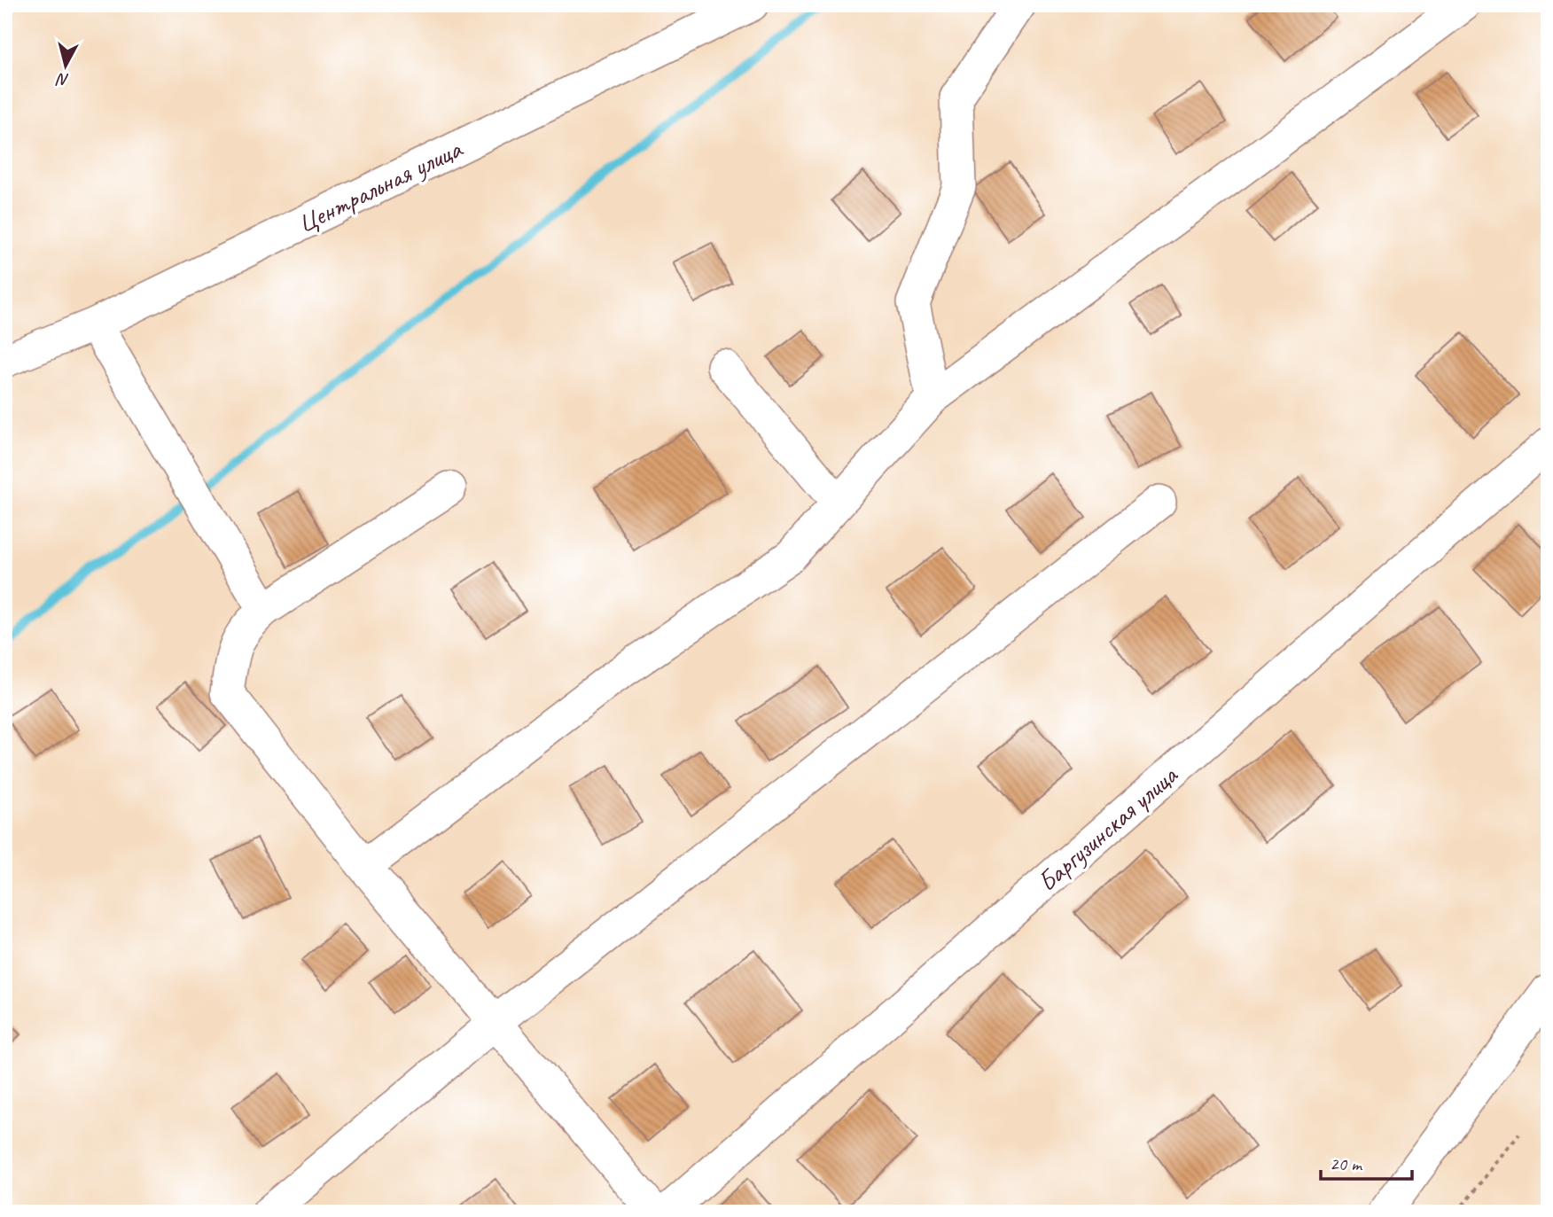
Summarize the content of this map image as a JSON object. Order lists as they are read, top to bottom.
{
  "streets": {
    "street": ["Центральная улица", "Баргузинская улица"]
  },
  "scale_bar": "20 m",
  "north": "bottom"
}
